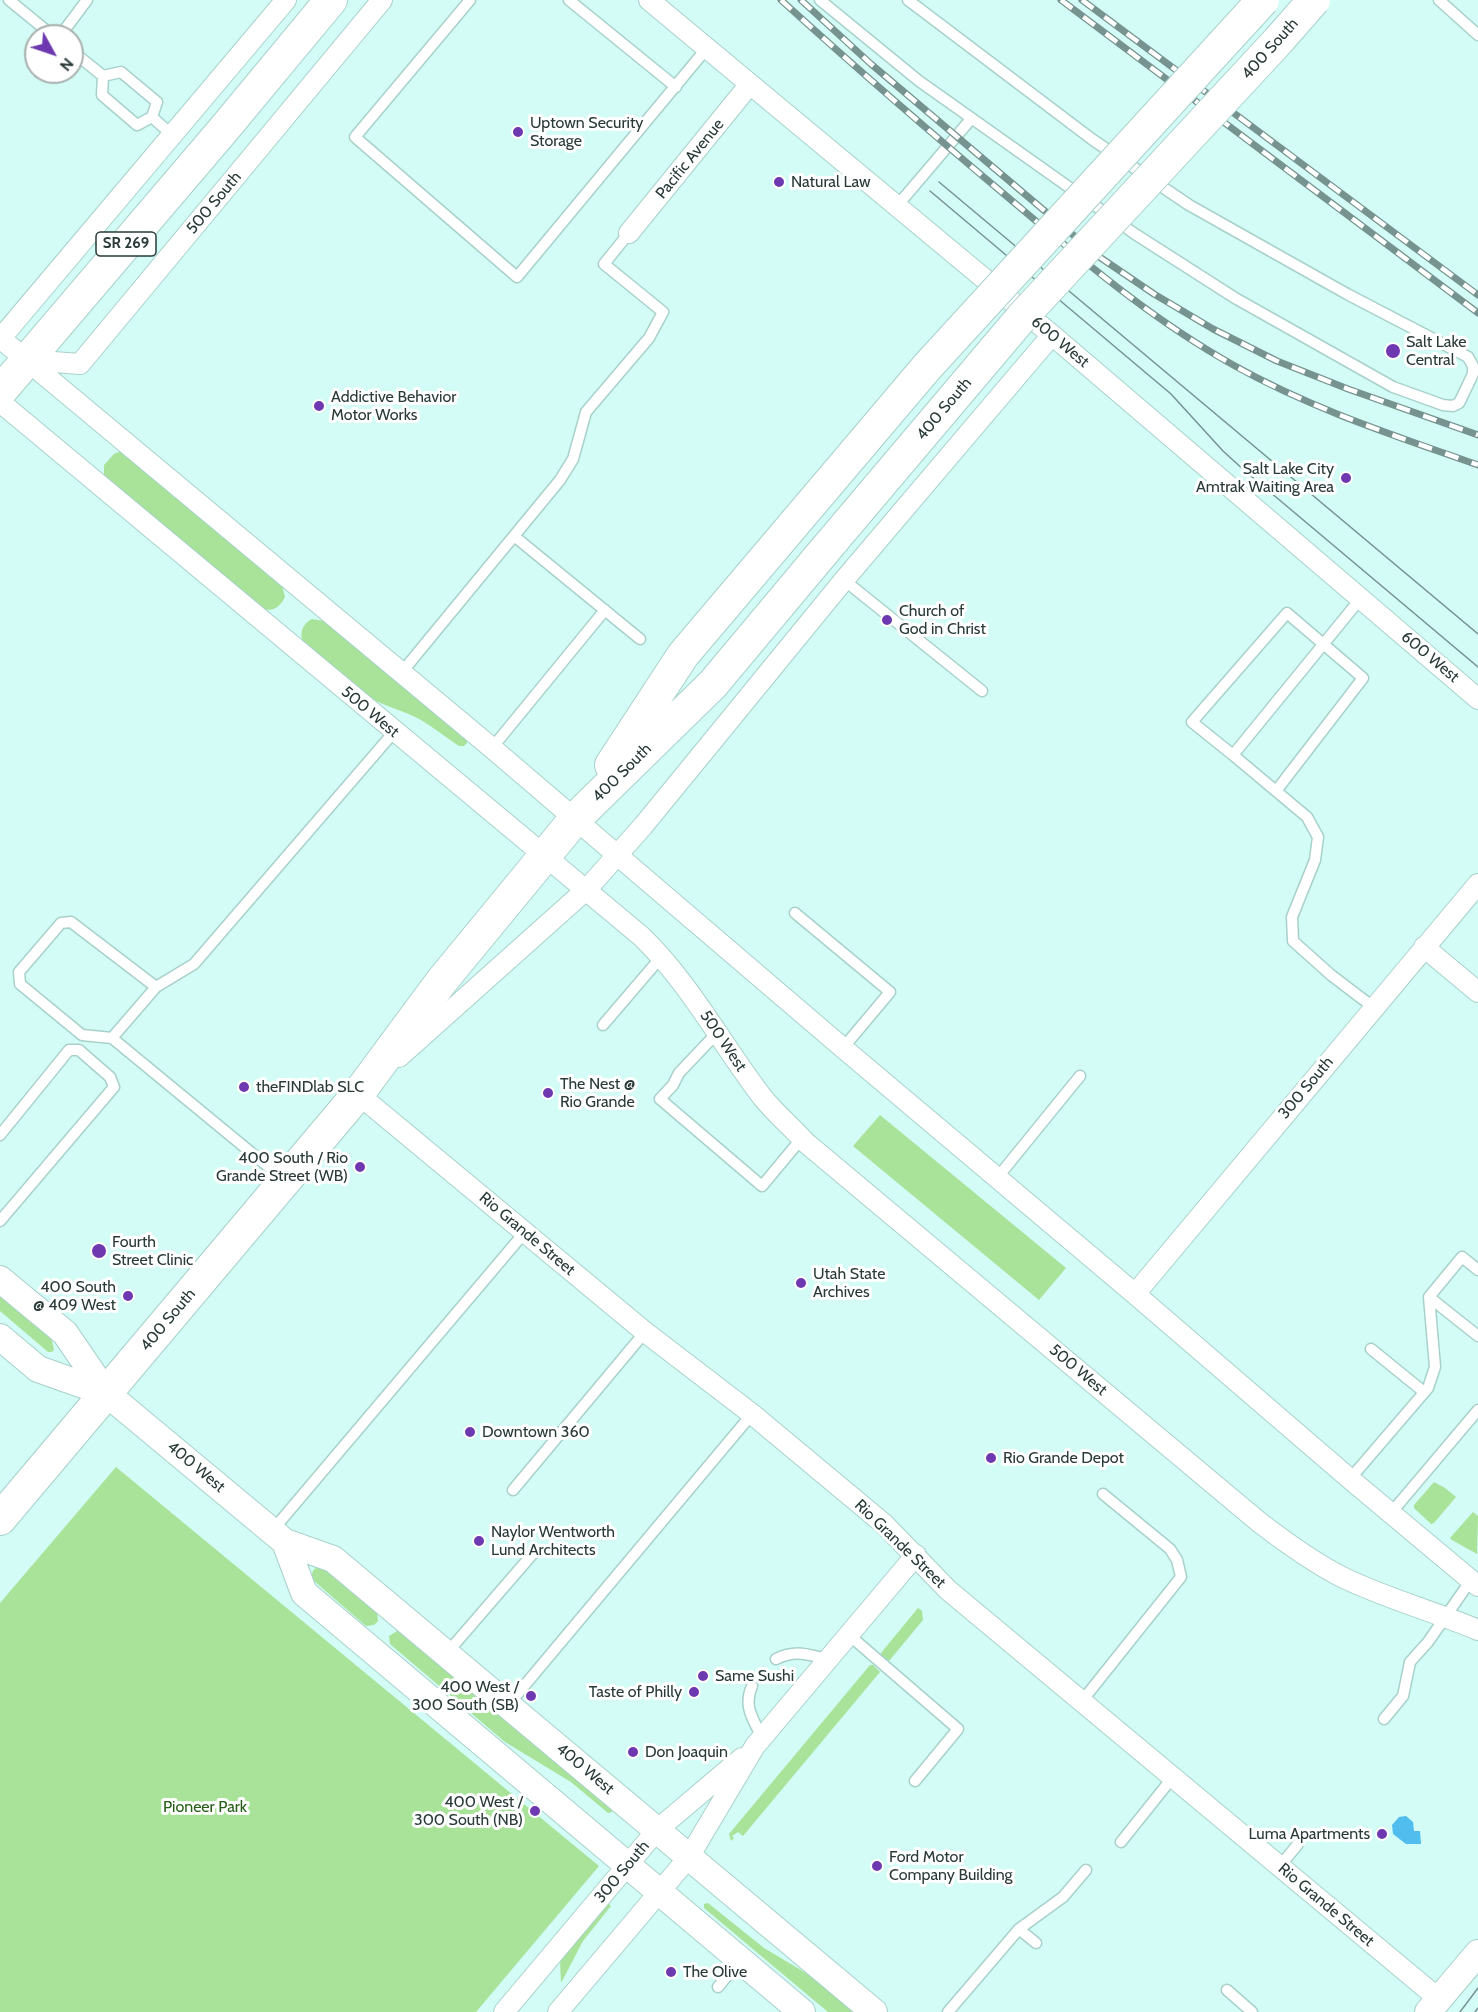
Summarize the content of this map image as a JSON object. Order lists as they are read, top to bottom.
{
  "streets": {
    "main road": ["400 South", "SR 269"],
    "street": [
      "Pacific Avenue",
      "500 South",
      "600 West",
      "500 West",
      "300 South",
      "Rio Grande Street",
      "400 West"
    ]
  },
  "crossings": [
    ["400 South", "600 West"],
    ["400 South", "500 West"],
    ["400 South", "Rio Grande Street"],
    ["400 South", "400 West"],
    ["Pacific Avenue", "600 West"],
    ["500 South", "SR 269"],
    ["300 South", "Rio Grande Street"],
    ["300 South", "400 West"]
  ],
  "parks": ["Pioneer Park"],
  "places": [
    "Uptown Security Storage",
    "Natural Law",
    "Salt Lake Central",
    "Addictive Behavior Motor Works",
    "Salt Lake City Amtrak Waiting Area",
    "Church of God in Christ",
    "theFINDlab SLC",
    "The Nest @ Rio Grande",
    "400 South / Rio Grande Street (WB)",
    "Fourth Street Clinic",
    "Utah State Archives",
    "400 South @ 409 West",
    "Downtown 360",
    "Rio Grande Depot",
    "Naylor Wentworth Lund Architects",
    "Same Sushi",
    "Taste of Philly",
    "400 West / 300 South (SB)",
    "Don Joaquin",
    "400 West / 300 South (NB)",
    "Luma Apartments",
    "Ford Motor Company Building",
    "The Olive"
  ],
  "north": "bottom right"
}
